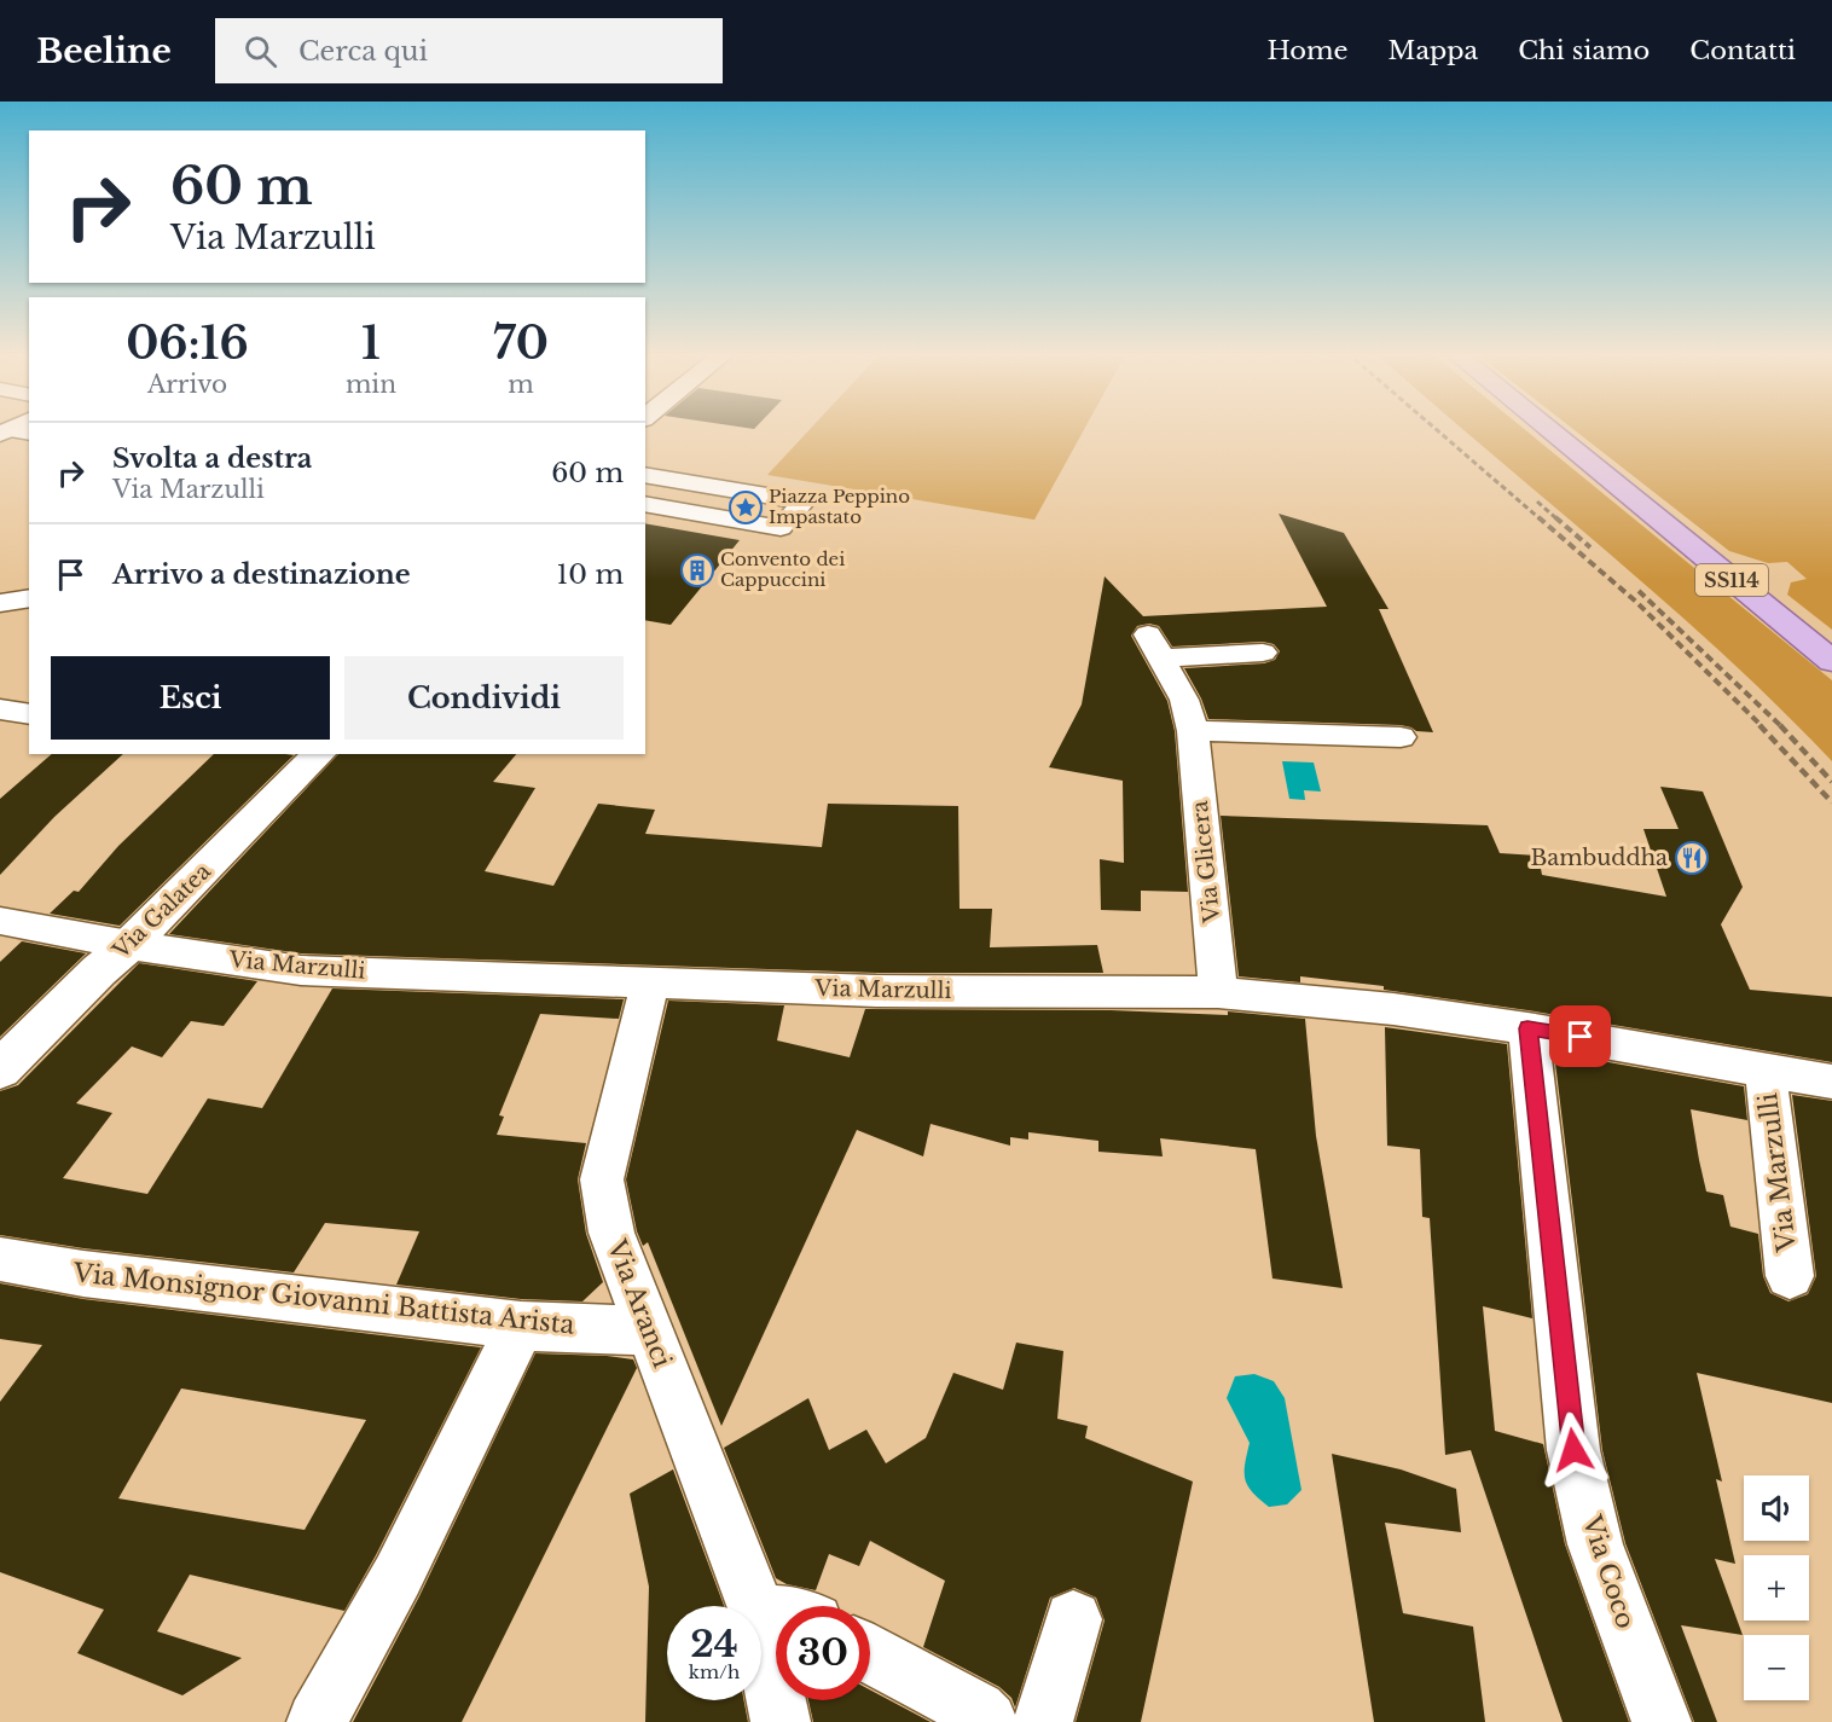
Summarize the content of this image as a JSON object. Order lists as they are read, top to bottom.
{
  "streets": {
    "main road": ["SS114"],
    "street": [
      "Via Glicera",
      "Via Galatea",
      "Via Marzulli",
      "Via Monsignor Giovanni Battista Arista",
      "Via Aranci",
      "Via Coco"
    ]
  },
  "crossings": [
    ["Via Glicera", "Via Marzulli"],
    ["Via Galatea", "Via Marzulli"],
    ["Via Marzulli", "Via Aranci"],
    ["Via Marzulli", "Via Coco"],
    ["Via Monsignor Giovanni Battista Arista", "Via Aranci"]
  ],
  "places": {
    "place": ["Piazza Peppino Impastato"],
    "building": ["Convento dei Cappuccini"],
    "restaurant": ["Bambuddha"]
  },
  "page": {
    "header": "Beeline",
    "search": "Cerca qui",
    "nav": [
      "Home",
      "Mappa",
      "Chi siamo",
      "Contatti"
    ],
    "turn": ["60 m", "Via Marzulli"],
    "eta": [
      "06:16",
      "Arrivo",
      "1",
      "min",
      "70",
      "m"
    ],
    "list": [
      {
        "name": "Svolta a destra",
        "note": "Via Marzulli",
        "value": "60 m"
      },
      {
        "name": "Arrivo a destinazione",
        "value": "10 m"
      }
    ],
    "buttons": ["Esci", "Condividi"],
    "map_buttons": ["+", "−"],
    "speed": "24 km/h",
    "limit": "30"
  }
}
